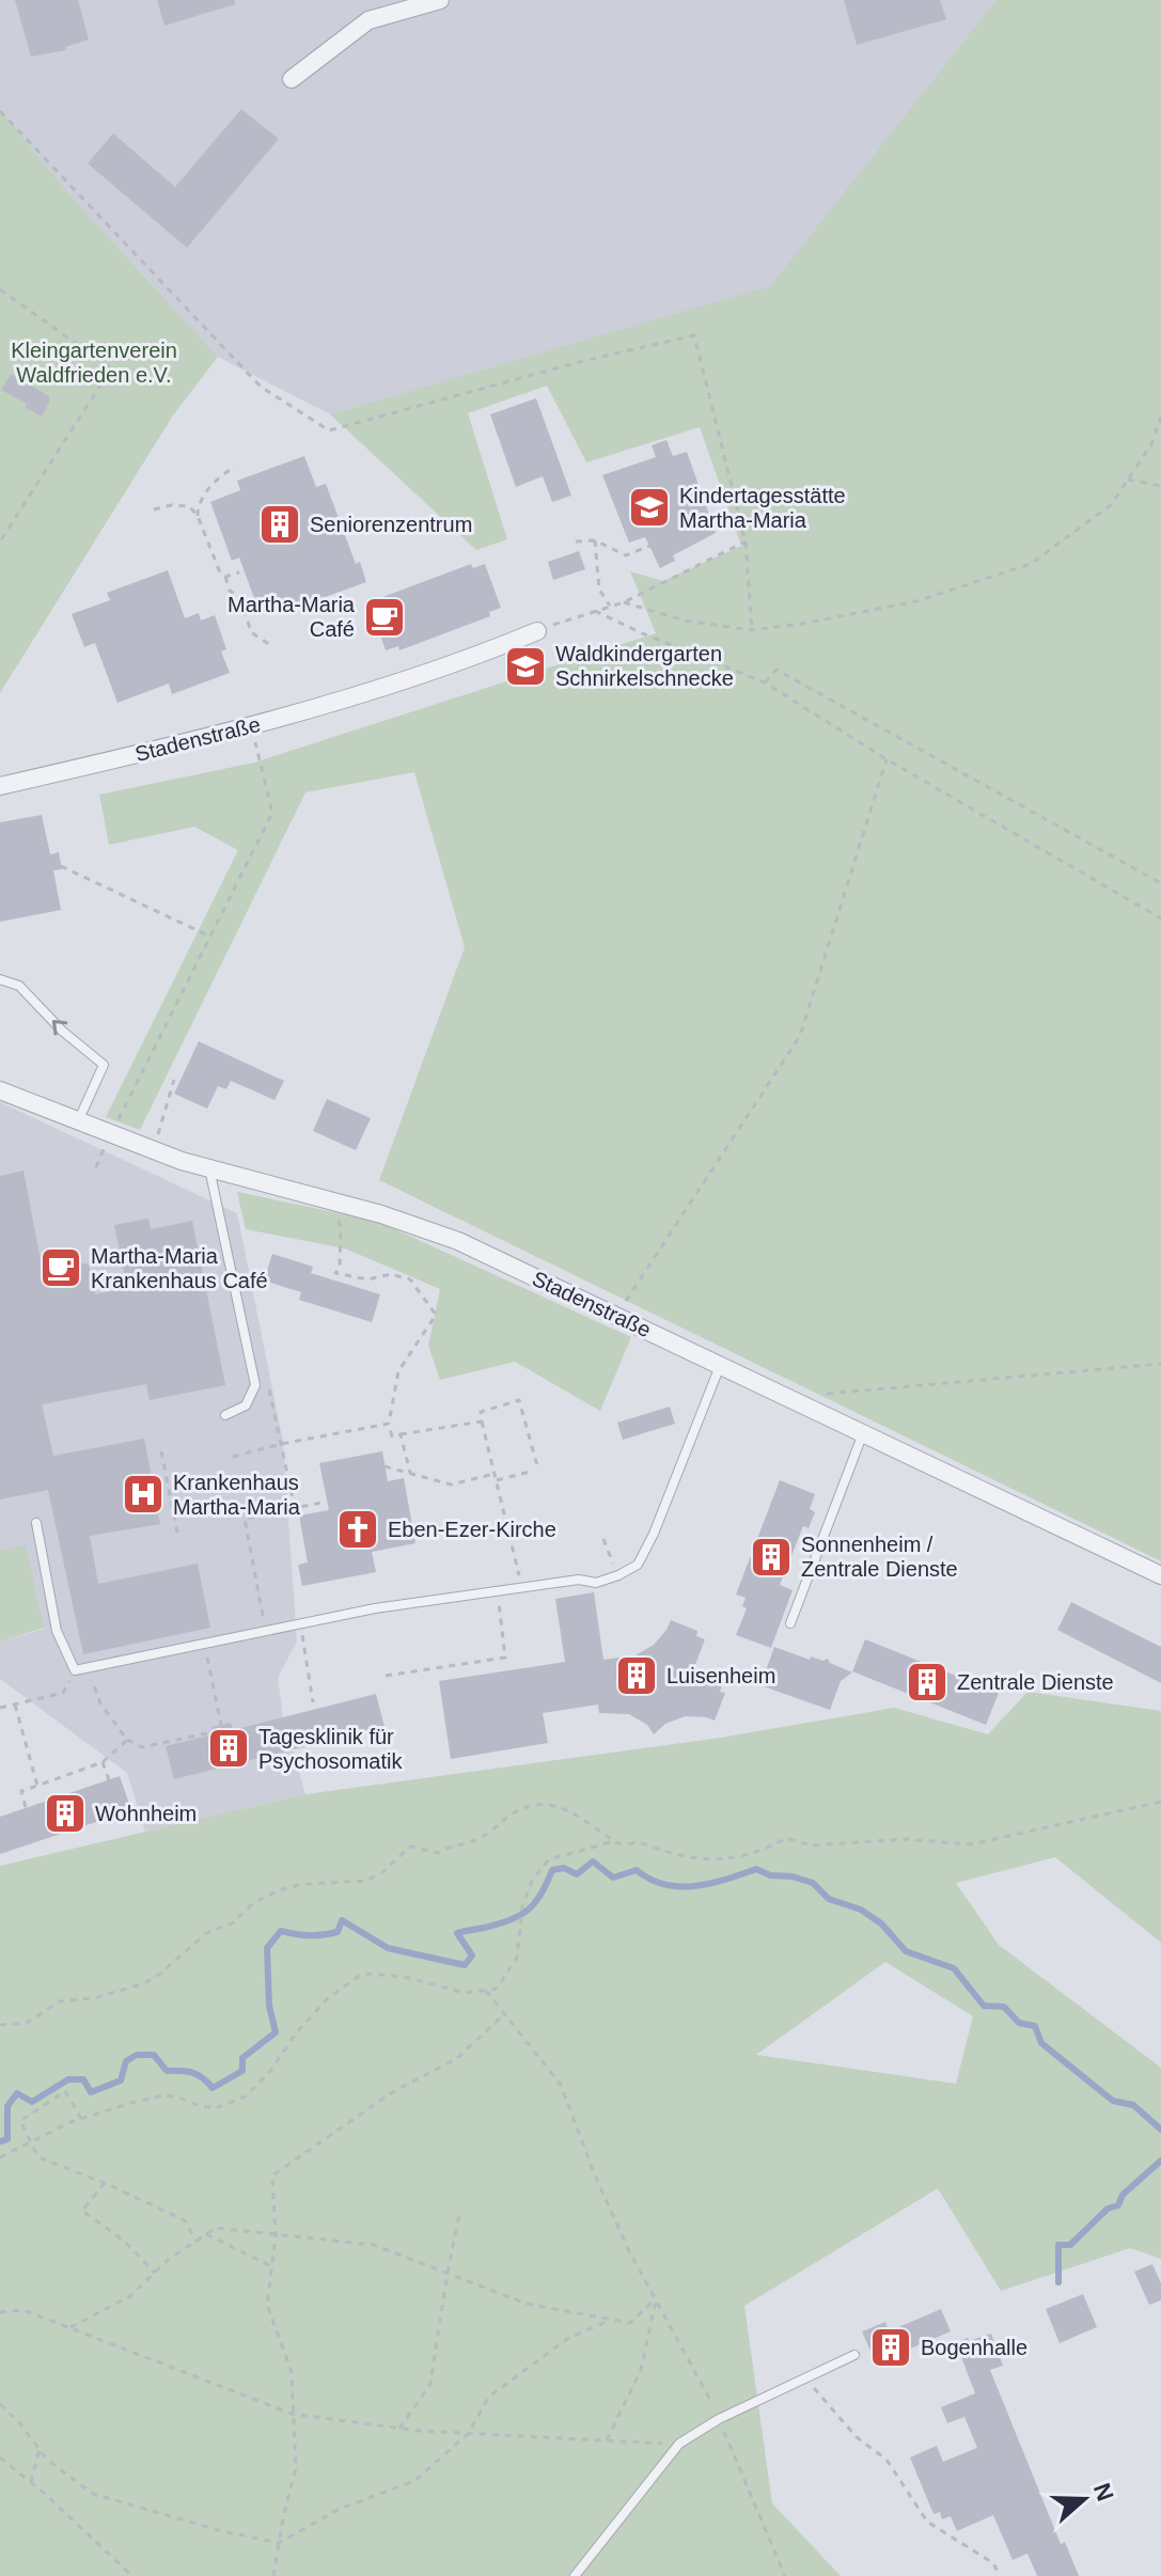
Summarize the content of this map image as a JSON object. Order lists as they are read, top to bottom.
{
  "streets": {
    "street": ["Stadenstraße"]
  },
  "parks": ["Kleingartenverein Waldfrieden e.V."],
  "places": {
    "school or university": ["Kindertagesstätte Martha-Maria", "Waldkindergarten Schnirkelschnecke"],
    "building": [
      "Seniorenzentrum",
      "Sonnenheim / Zentrale Dienste",
      "Luisenheim",
      "Zentrale Dienste",
      "Tagesklinik für Psychosomatik",
      "Wohnheim",
      "Bogenhalle"
    ],
    "cafe": ["Martha-Maria Café", "Martha-Maria Krankenhaus Café"],
    "hospital": ["Krankenhaus Martha-Maria"],
    "church": ["Eben-Ezer-Kirche"]
  },
  "north": "right"
}
